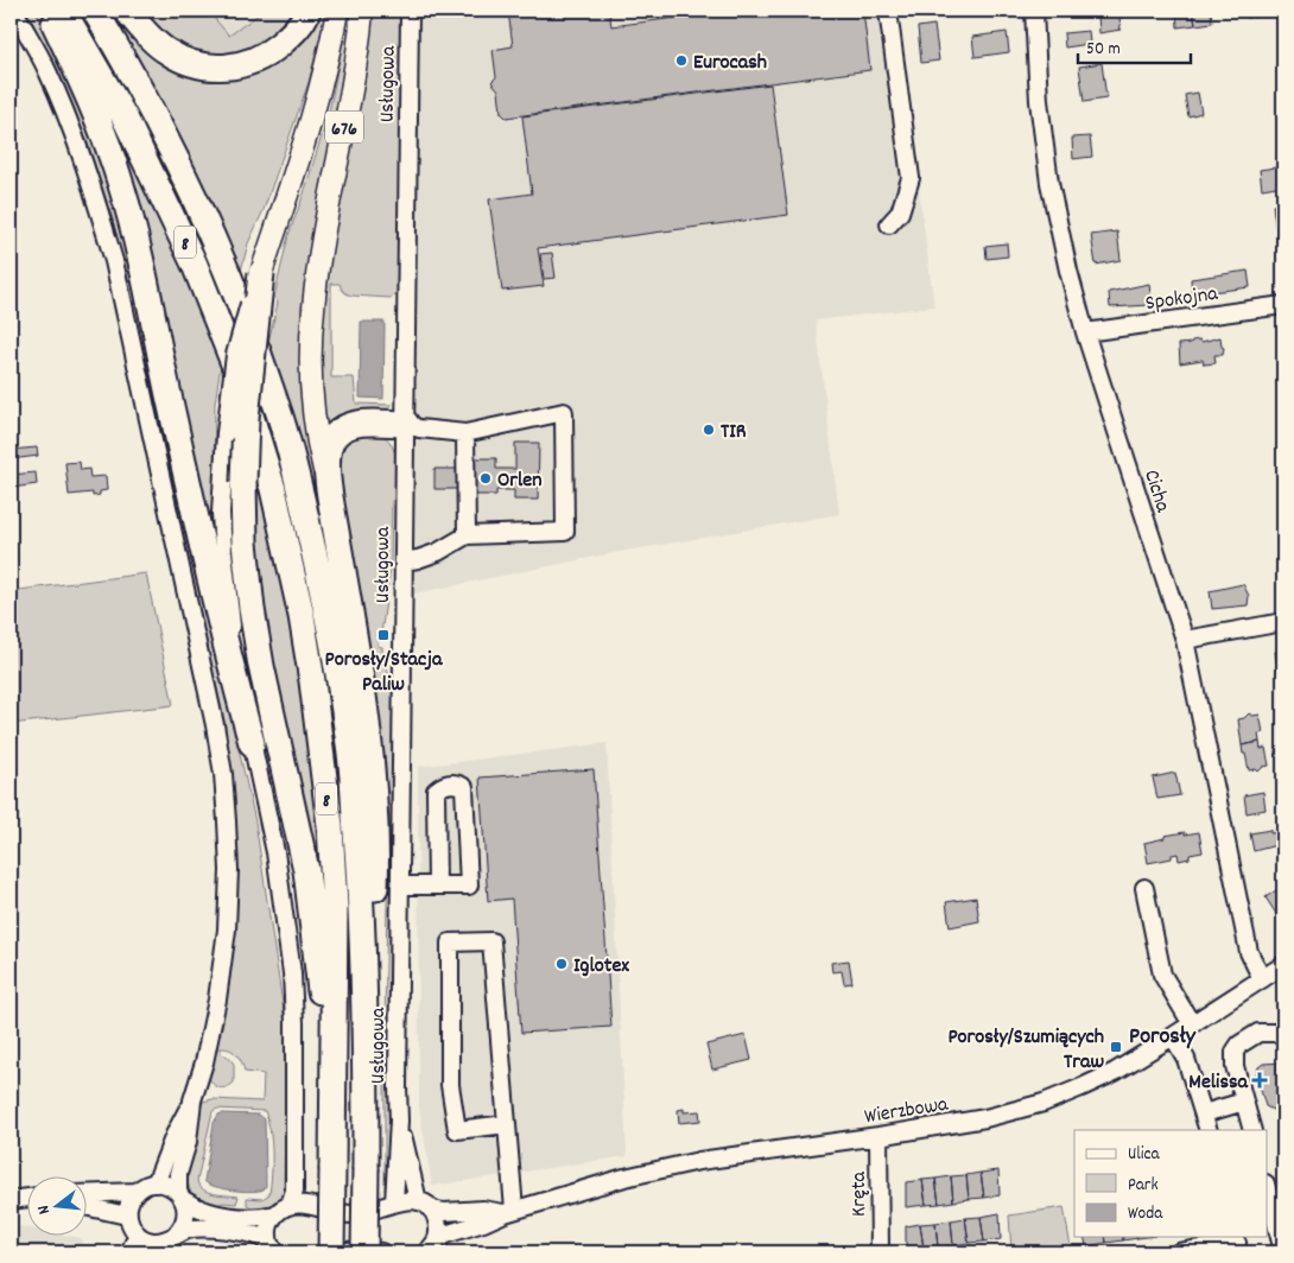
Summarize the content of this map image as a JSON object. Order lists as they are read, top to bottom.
{
  "streets": {
    "highway": ["8"],
    "main road": ["676"],
    "street": [
      "Usługowa",
      "Spokojna",
      "Cicha",
      "Wierzbowa",
      "Kręta"
    ]
  },
  "crossings": [
    ["Spokojna", "Cicha"],
    ["Cicha", "Wierzbowa"],
    ["Wierzbowa", "Kręta"]
  ],
  "districts": ["Porosły"],
  "places": {
    "other": [
      "Eurocash",
      "TIR",
      "Orlen",
      "Iglotex"
    ],
    "transit": ["Porosły/Stacja Paliw", "Porosły/Szumiących Traw"],
    "health": ["Melissa"]
  },
  "legend": ["Ulica", "Park", "Woda"],
  "scale_bar": "50 m",
  "north": "left"
}
